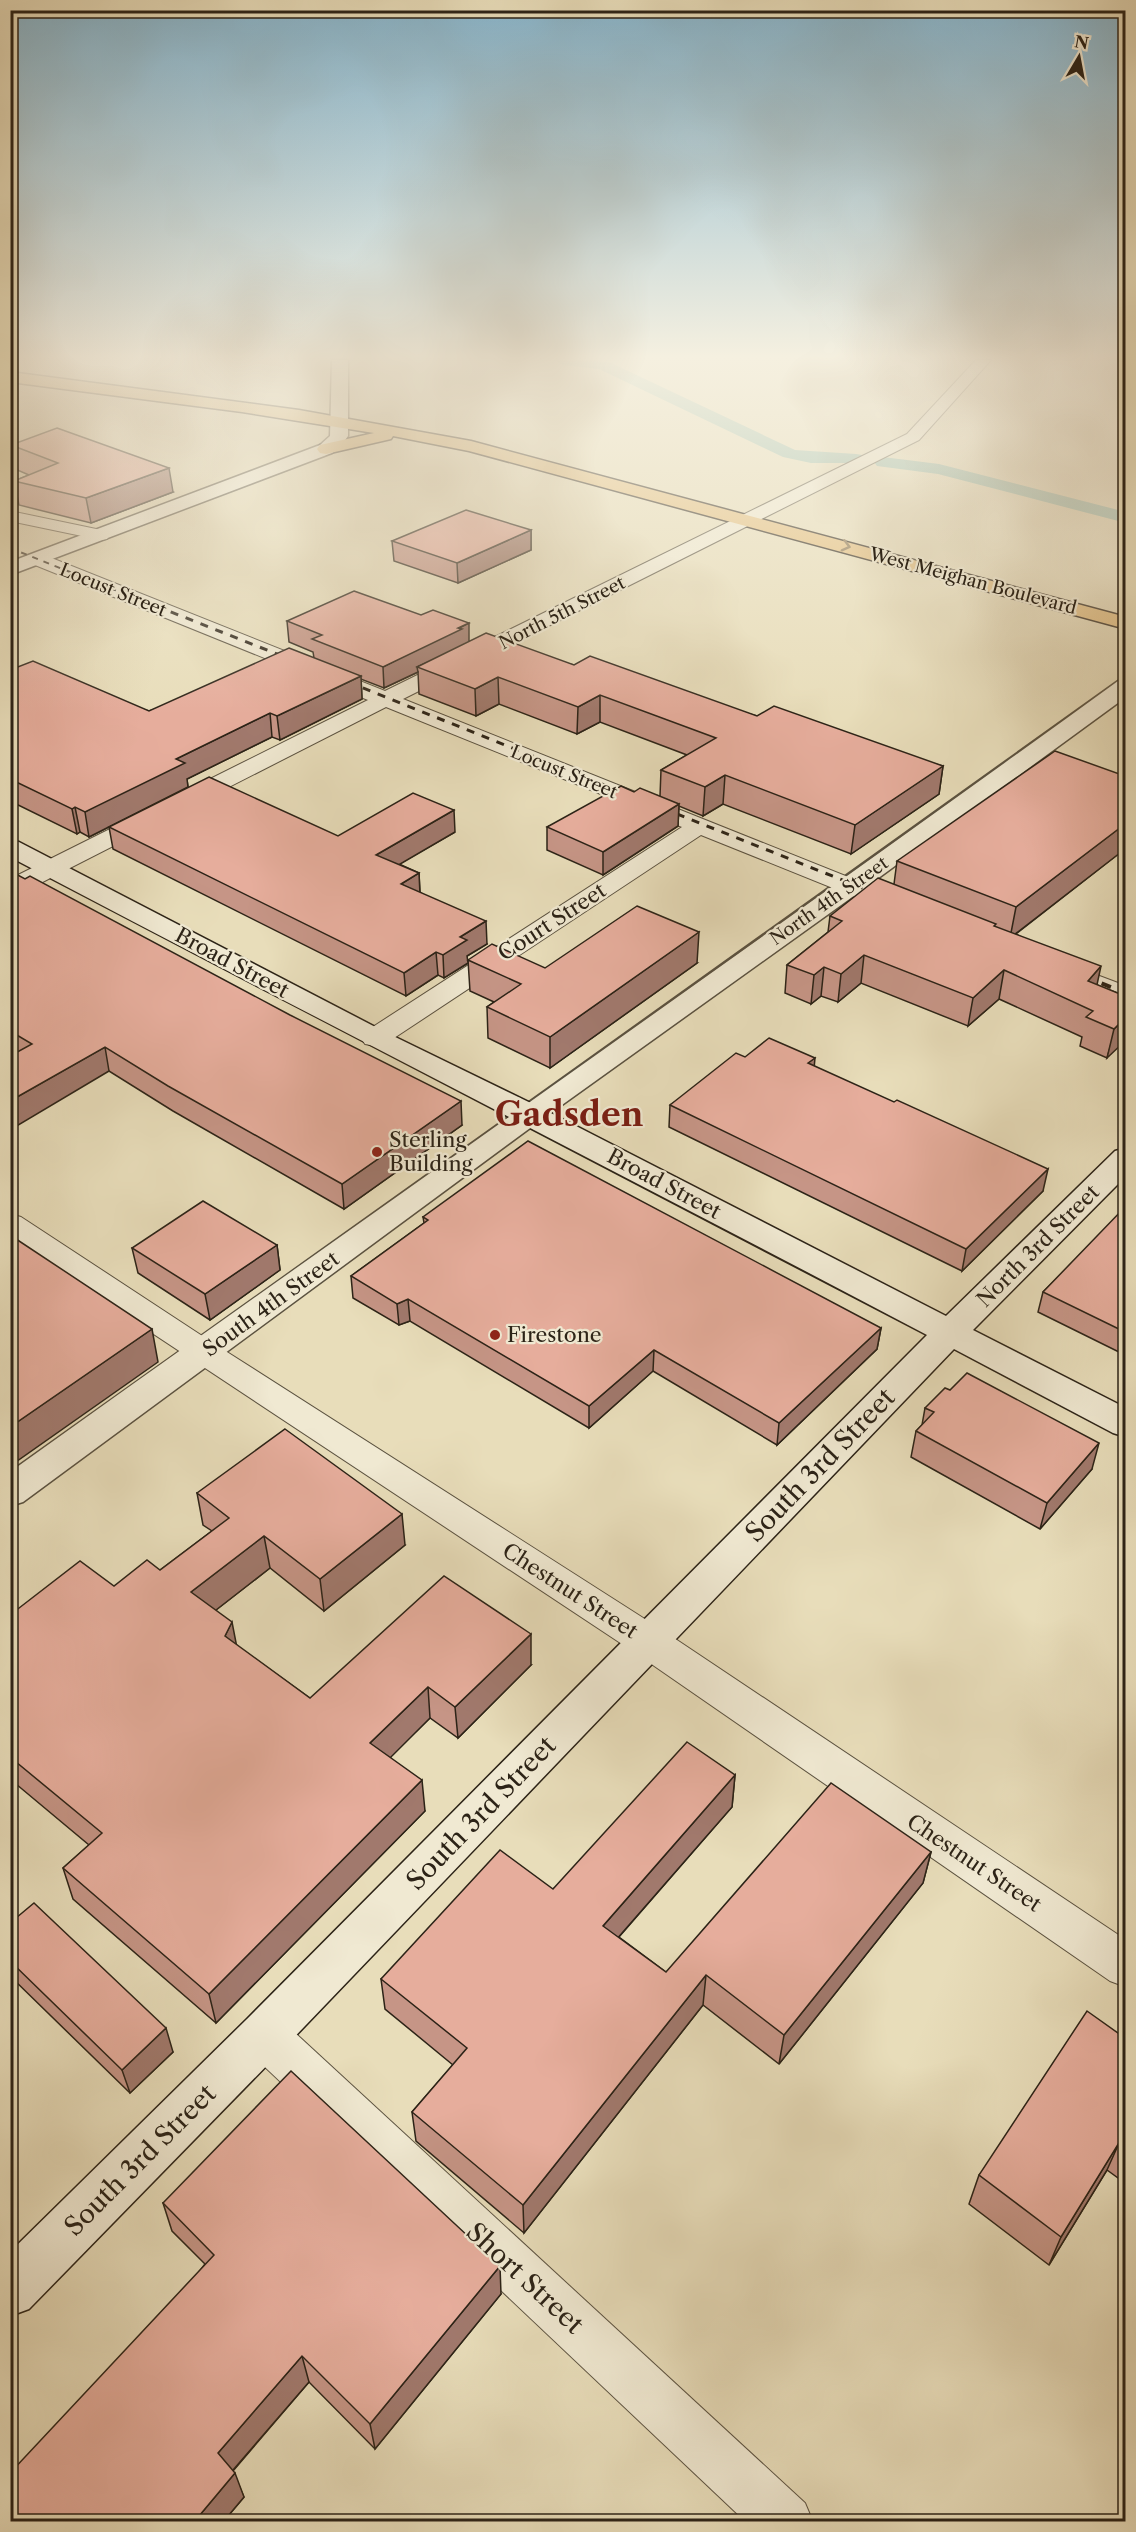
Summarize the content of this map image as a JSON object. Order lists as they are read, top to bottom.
{
  "streets": {
    "highway": ["West Meighan Boulevard"],
    "street": [
      "Locust Street",
      "North 5th Street",
      "North 4th Street",
      "Court Street",
      "Broad Street",
      "North 3rd Street",
      "South 4th Street",
      "South 3rd Street",
      "Chestnut Street",
      "Short Street"
    ]
  },
  "crossings": [
    ["West Meighan Boulevard", "North 5th Street"],
    ["Locust Street", "North 5th Street"],
    ["Locust Street", "North 4th Street"],
    ["Locust Street", "Court Street"],
    ["North 5th Street", "Broad Street"],
    ["North 4th Street", "Broad Street"],
    ["North 4th Street", "South 4th Street"],
    ["Court Street", "Broad Street"],
    ["Broad Street", "North 3rd Street"],
    ["Broad Street", "South 4th Street"],
    ["Broad Street", "South 3rd Street"],
    ["North 3rd Street", "South 3rd Street"],
    ["South 4th Street", "Chestnut Street"],
    ["South 3rd Street", "Chestnut Street"],
    ["South 3rd Street", "Short Street"]
  ],
  "districts": ["Gadsden"],
  "places": ["Sterling Building", "Firestone"],
  "north": "top"
}
